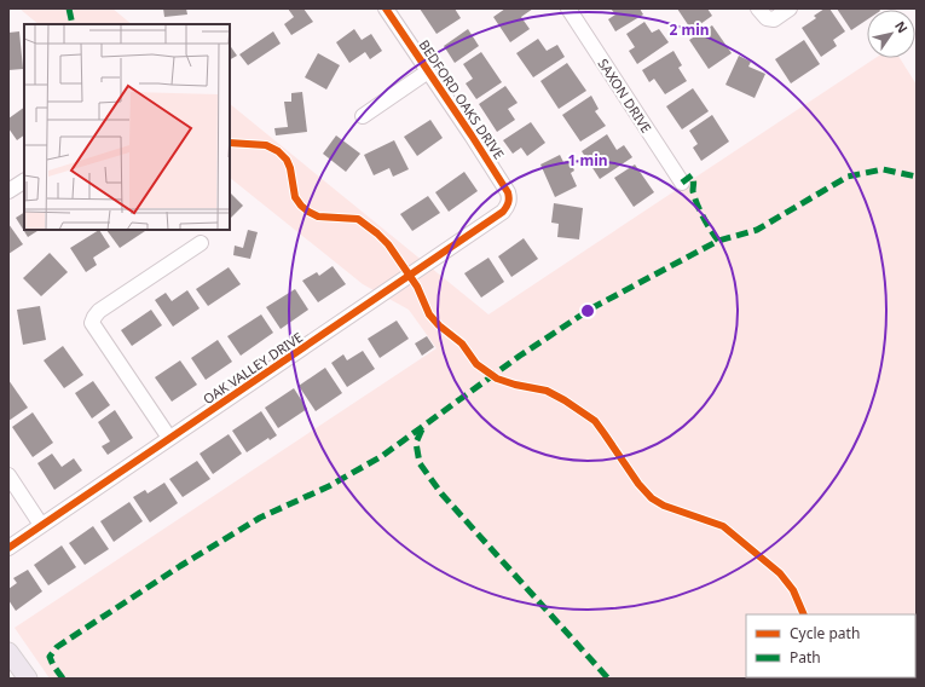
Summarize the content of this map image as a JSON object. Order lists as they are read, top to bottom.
{
  "streets": {
    "street": ["SAXON DRIVE", "BEDFORD OAKS DRIVE", "OAK VALLEY DRIVE"]
  },
  "crossings": [
    ["BEDFORD OAKS DRIVE", "OAK VALLEY DRIVE"]
  ],
  "legend": ["Cycle path", "Path"],
  "north": "top right",
  "rings": ["2 min", "1 min"]
}
